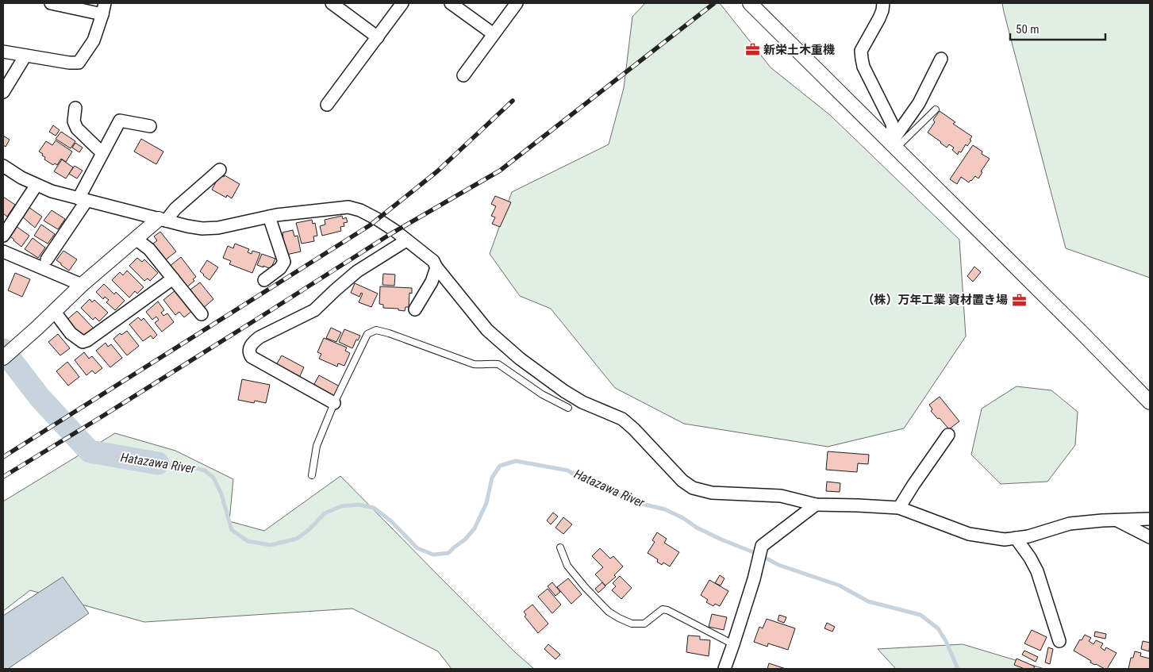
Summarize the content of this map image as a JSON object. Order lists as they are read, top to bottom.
{
  "water": ["Hatazawa River"],
  "places": {
    "office": ["新栄土木重機", "（株）万年工業 資材置き場"]
  },
  "scale_bar": "50 m"
}
